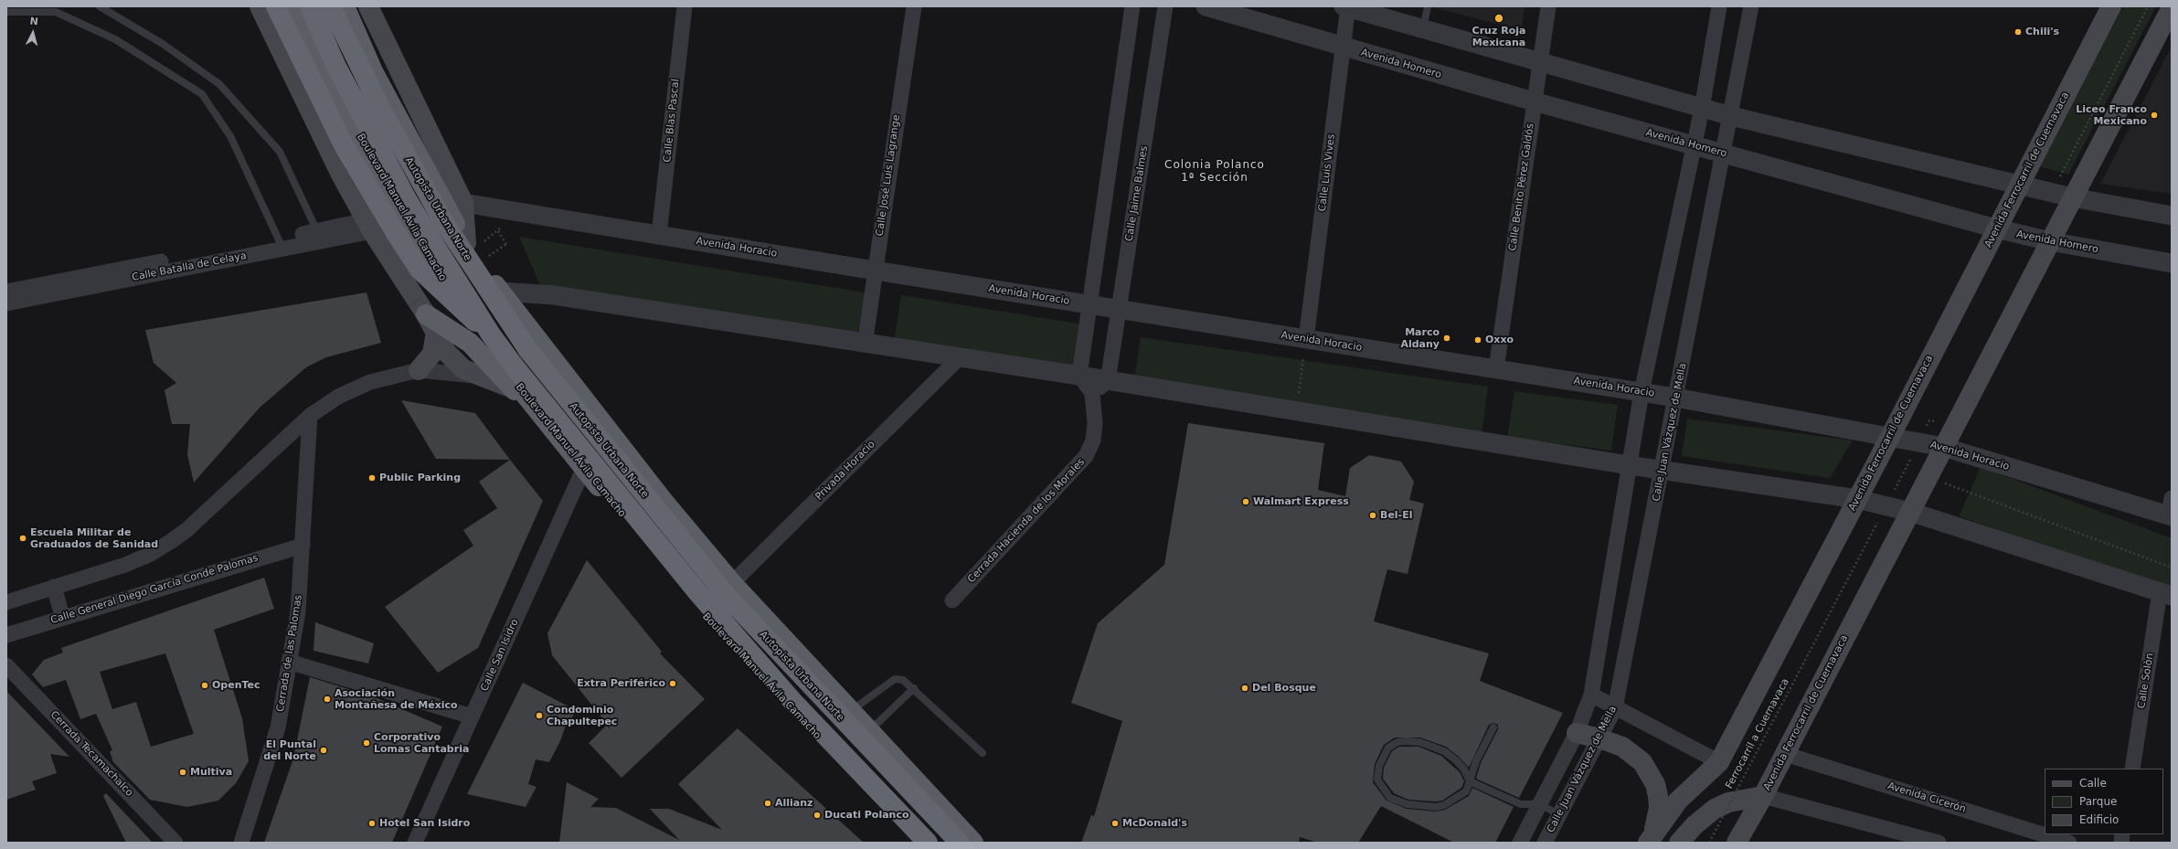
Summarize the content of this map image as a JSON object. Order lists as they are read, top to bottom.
{
  "streets": {
    "highway": ["Boulevard Manuel Ávila Camacho", "Autopista Urbana Norte"],
    "main road": ["Avenida Ferrocarril de Cuernavaca"],
    "street": [
      "Avenida Homero",
      "Calle Blas Pascal",
      "Calle Luis Vives",
      "Calle José Luis Lagrange",
      "Calle Benito Pérez Galdós",
      "Calle Jaime Balmes",
      "Avenida Horacio",
      "Calle Batalla de Celaya",
      "Calle Juan Vázquez de Mella",
      "Privada Horacio",
      "Cerrada Hacienda de los Morales",
      "Calle General Diego García Conde Palomas",
      "Cerrada de las Palomas",
      "Calle San Isidro",
      "Calle Solòn",
      "Cerrada Tecamachalco",
      "Avenida Cicerón"
    ],
    "path": ["Ferrocarril a Cuernavaca"]
  },
  "crossings": [
    ["Avenida Homero", "Avenida Ferrocarril de Cuernavaca"],
    ["Avenida Homero", "Calle Luis Vives"],
    ["Avenida Homero", "Calle Benito Pérez Galdós"],
    ["Avenida Homero", "Calle Juan Vázquez de Mella"],
    ["Calle Blas Pascal", "Avenida Horacio"],
    ["Avenida Ferrocarril de Cuernavaca", "Avenida Horacio"],
    ["Avenida Ferrocarril de Cuernavaca", "Avenida Cicerón"],
    ["Calle Luis Vives", "Avenida Horacio"],
    ["Calle José Luis Lagrange", "Avenida Horacio"],
    ["Calle Benito Pérez Galdós", "Avenida Horacio"],
    ["Calle Jaime Balmes", "Avenida Horacio"],
    ["Boulevard Manuel Ávila Camacho", "Calle Batalla de Celaya"],
    ["Boulevard Manuel Ávila Camacho", "Calle San Isidro"],
    ["Avenida Horacio", "Calle Juan Vázquez de Mella"],
    ["Calle General Diego García Conde Palomas", "Cerrada de las Palomas"]
  ],
  "districts": ["Colonia Polanco 1ª Sección"],
  "places": [
    "Cruz Roja Mexicana",
    "Chili's",
    "Liceo Franco Mexicano",
    "Marco Aldany",
    "Oxxo",
    "Public Parking",
    "Walmart Express",
    "Bel-El",
    "Escuela Militar de Graduados de Sanidad",
    "Extra Periférico",
    "OpenTec",
    "Del Bosque",
    "Asociación Montañesa de México",
    "Condominio Chapultepec",
    "Corporativo Lomas Cantabria",
    "El Puntal del Norte",
    "Multiva",
    "Allianz",
    "Ducati Polanco",
    "Hotel San Isidro",
    "McDonald's"
  ],
  "legend": ["Calle", "Parque", "Edificio"],
  "north": "top"
}
